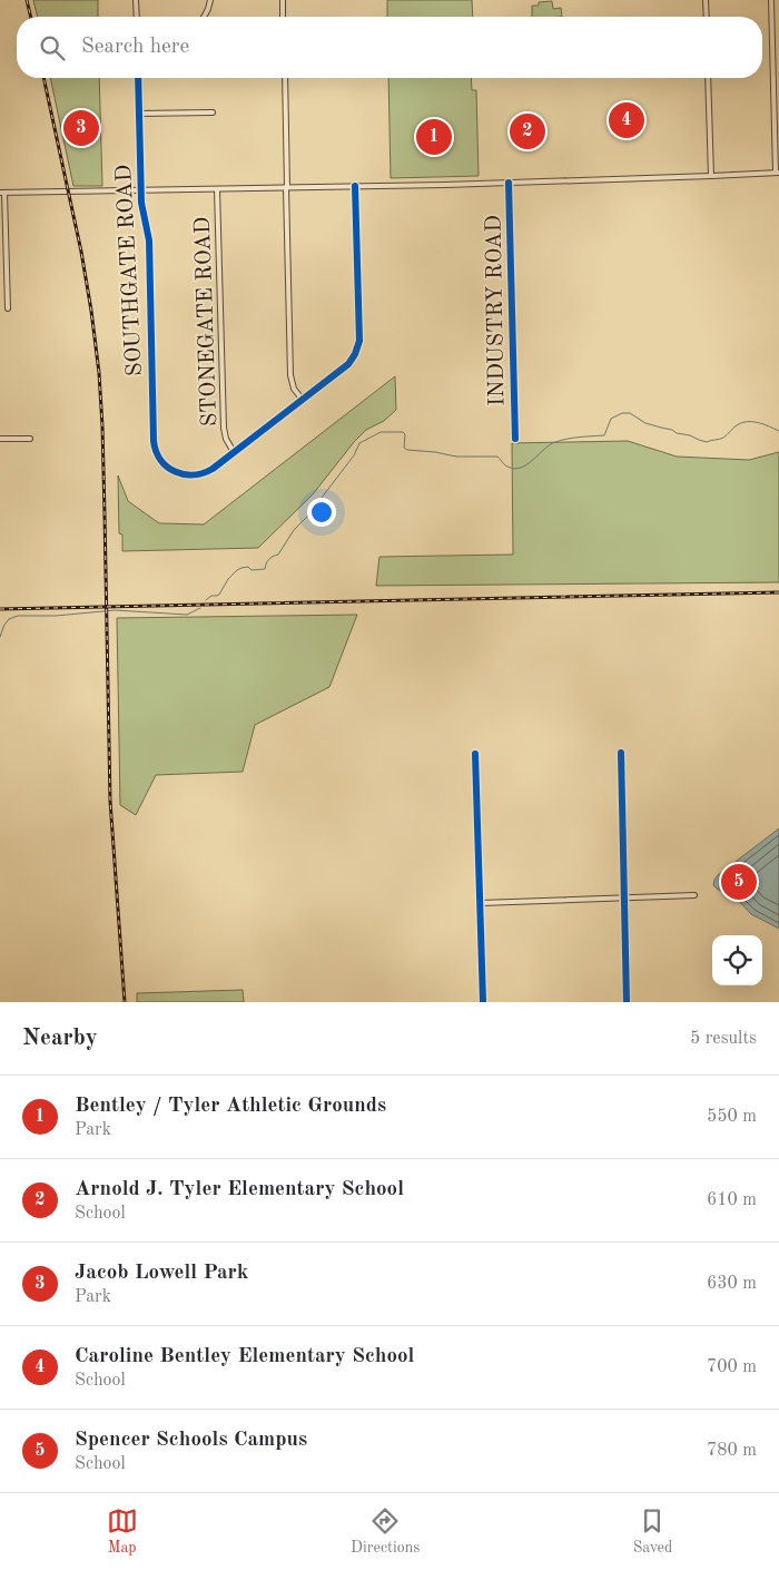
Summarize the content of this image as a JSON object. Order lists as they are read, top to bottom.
{
  "streets": {
    "street": ["SOUTHGATE ROAD", "INDUSTRY ROAD", "STONEGATE ROAD"]
  },
  "crossings": [
    ["SOUTHGATE ROAD", "STONEGATE ROAD"]
  ],
  "page": {
    "search": "Search here",
    "pins": [
      "4",
      "3",
      "2",
      "1",
      "5"
    ],
    "heading": ["Nearby", "5 results"],
    "list": [
      {
        "mark": "1",
        "name": "Bentley / Tyler Athletic Grounds",
        "note": "Park",
        "value": "550 m"
      },
      {
        "mark": "2",
        "name": "Arnold J. Tyler Elementary School",
        "note": "School",
        "value": "610 m"
      },
      {
        "mark": "3",
        "name": "Jacob Lowell Park",
        "note": "Park",
        "value": "630 m"
      },
      {
        "mark": "4",
        "name": "Caroline Bentley Elementary School",
        "note": "School",
        "value": "700 m"
      },
      {
        "mark": "5",
        "name": "Spencer Schools Campus",
        "note": "School",
        "value": "780 m"
      }
    ],
    "nav": ["Map", "Directions", "Saved"]
  }
}
